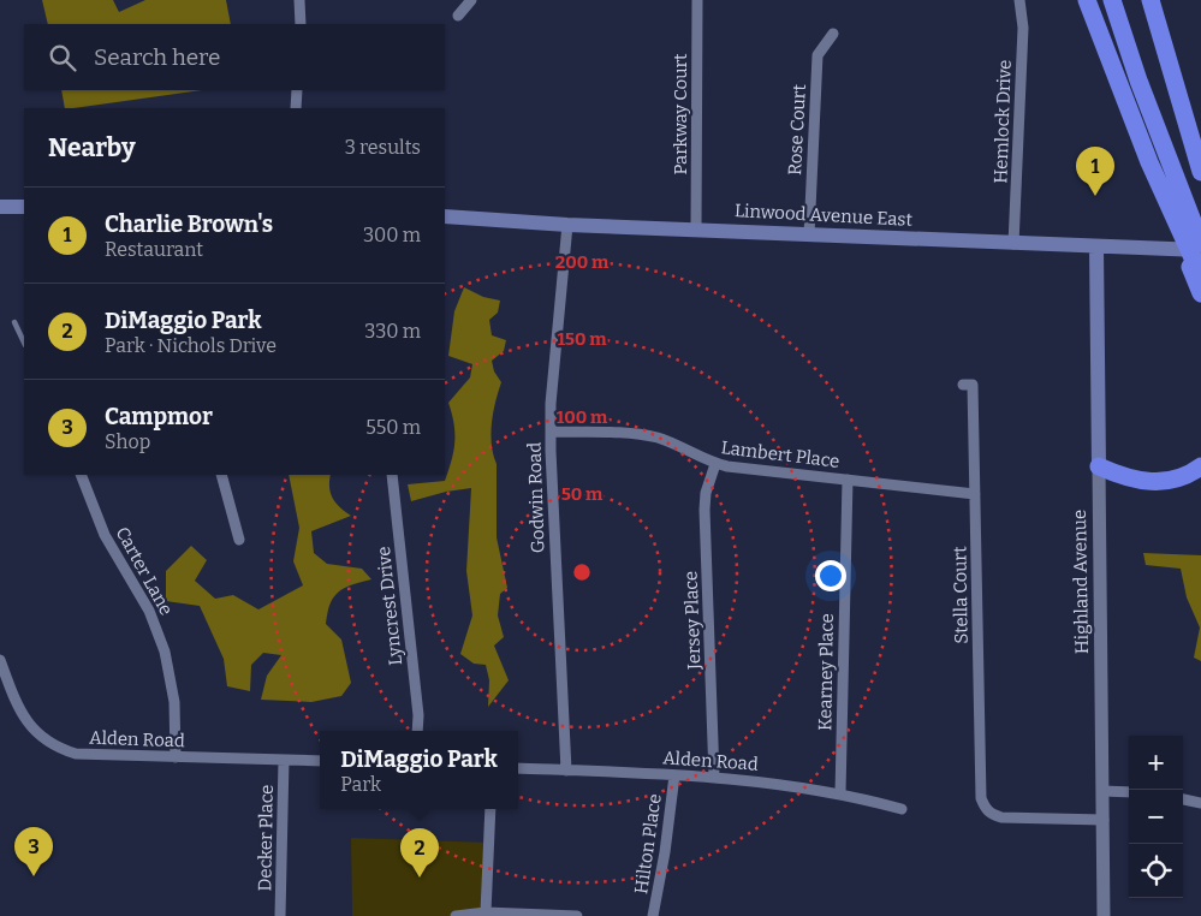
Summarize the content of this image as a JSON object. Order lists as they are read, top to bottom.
{
  "streets": {
    "main road": ["Linwood Avenue East", "Highland Avenue"],
    "street": [
      "Parkway Court",
      "Hemlock Drive",
      "Rose Court",
      "Lambert Place",
      "Godwin Road",
      "Carter Lane",
      "Stella Court",
      "Lyncrest Drive",
      "Jersey Place",
      "Kearney Place",
      "Alden Road",
      "Decker Place",
      "Hilton Place"
    ]
  },
  "crossings": [
    ["Parkway Court", "Linwood Avenue East"],
    ["Hemlock Drive", "Linwood Avenue East"],
    ["Rose Court", "Linwood Avenue East"],
    ["Linwood Avenue East", "Godwin Road"],
    ["Linwood Avenue East", "Highland Avenue"],
    ["Lambert Place", "Godwin Road"],
    ["Lambert Place", "Stella Court"],
    ["Lambert Place", "Jersey Place"],
    ["Lambert Place", "Kearney Place"],
    ["Godwin Road", "Alden Road"],
    ["Carter Lane", "Alden Road"],
    ["Highland Avenue", "Stella Court"],
    ["Jersey Place", "Alden Road"],
    ["Kearney Place", "Alden Road"],
    ["Alden Road", "Decker Place"],
    ["Alden Road", "Hilton Place"]
  ],
  "page": {
    "search": "Search here",
    "heading": ["Nearby", "3 results"],
    "pins": ["1", "3", "2"],
    "list": [
      {
        "mark": "1",
        "name": "Charlie Brown's",
        "note": "Restaurant",
        "value": "300 m"
      },
      {
        "mark": "2",
        "name": "DiMaggio Park",
        "note": "Park · Nichols Drive",
        "value": "330 m"
      },
      {
        "mark": "3",
        "name": "Campmor",
        "note": "Shop",
        "value": "550 m"
      }
    ],
    "popup": ["DiMaggio Park", "Park"],
    "map_buttons": ["+", "−"]
  },
  "rings": [
    "200 m",
    "150 m",
    "100 m",
    "50 m"
  ]
}
